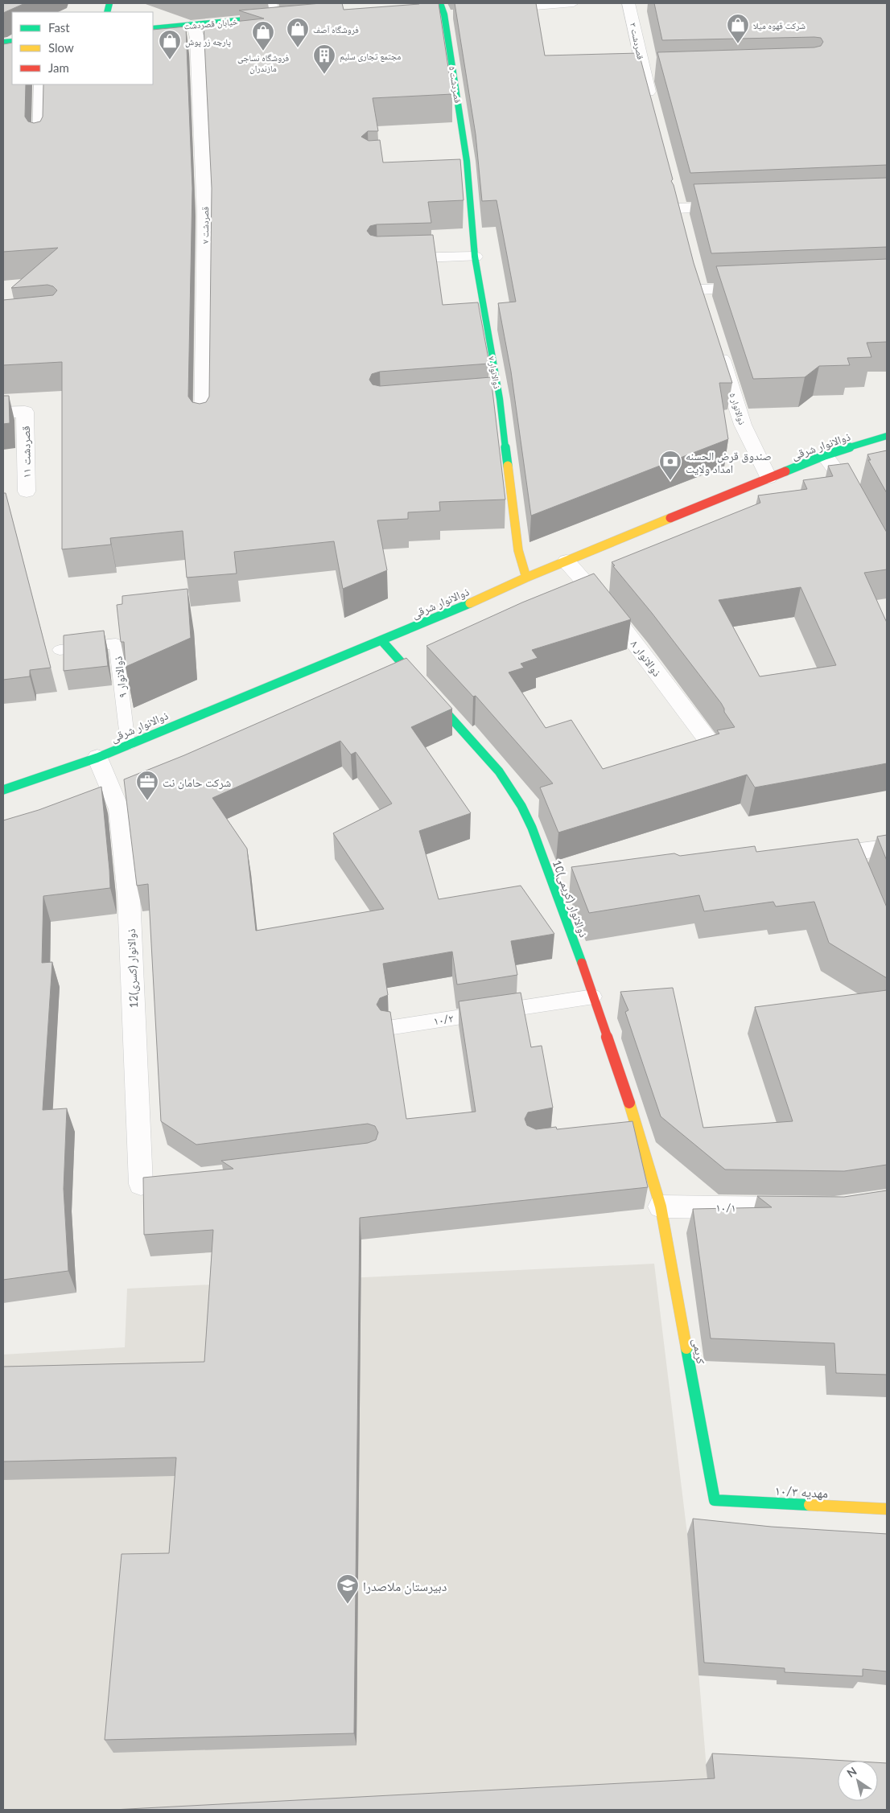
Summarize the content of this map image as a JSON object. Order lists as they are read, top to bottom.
{
  "streets": {
    "street": [
      "خیابان قصردشت",
      "قصردشت ۳",
      "قصردشت ۵",
      "قصردشت ۷",
      "ذوالانوار ۷",
      "ذوالانوار ۵",
      "ذوالانوار شرقی",
      "قصردشت ۱۱",
      "ذوالانوار ۸",
      "10ذوالانوار (کریمی)",
      "12ذوالانوار (کسری)",
      "۱۰/۱",
      "کریمی",
      "مهدیه ۱۰/۳"
    ],
    "lane": ["ذوالانوار ۹", "۱۰/۲"]
  },
  "crossings": [
    ["خیابان قصردشت", "قصردشت ۷"],
    ["قصردشت ۵", "ذوالانوار ۷"],
    ["ذوالانوار ۷", "ذوالانوار شرقی"],
    ["ذوالانوار ۵", "ذوالانوار شرقی"],
    ["ذوالانوار شرقی", "ذوالانوار ۸"],
    ["ذوالانوار شرقی", "ذوالانوار ۹"],
    ["ذوالانوار شرقی", "10ذوالانوار (کریمی)"],
    ["ذوالانوار شرقی", "12ذوالانوار (کسری)"],
    ["10ذوالانوار (کریمی)", "۱۰/۲"],
    ["10ذوالانوار (کریمی)", "۱۰/۱"],
    ["10ذوالانوار (کریمی)", "کریمی"],
    ["۱۰/۱", "کریمی"],
    ["کریمی", "مهدیه ۱۰/۳"]
  ],
  "places": {
    "shop": [
      "شرکت قهوه میلا",
      "فروشگاه آصف",
      "فروشگاه نساجی مازندران",
      "پارچه زر پوش"
    ],
    "building": ["مجتمع تجاری سلیم"],
    "bank": ["صندوق قرض الحسنه امداد ولایت"],
    "office": ["شرکت حامان نت"],
    "school or university": ["دبیرستان ملاصدرا"]
  },
  "legend": ["Fast", "Slow", "Jam"],
  "north": "top left"
}
